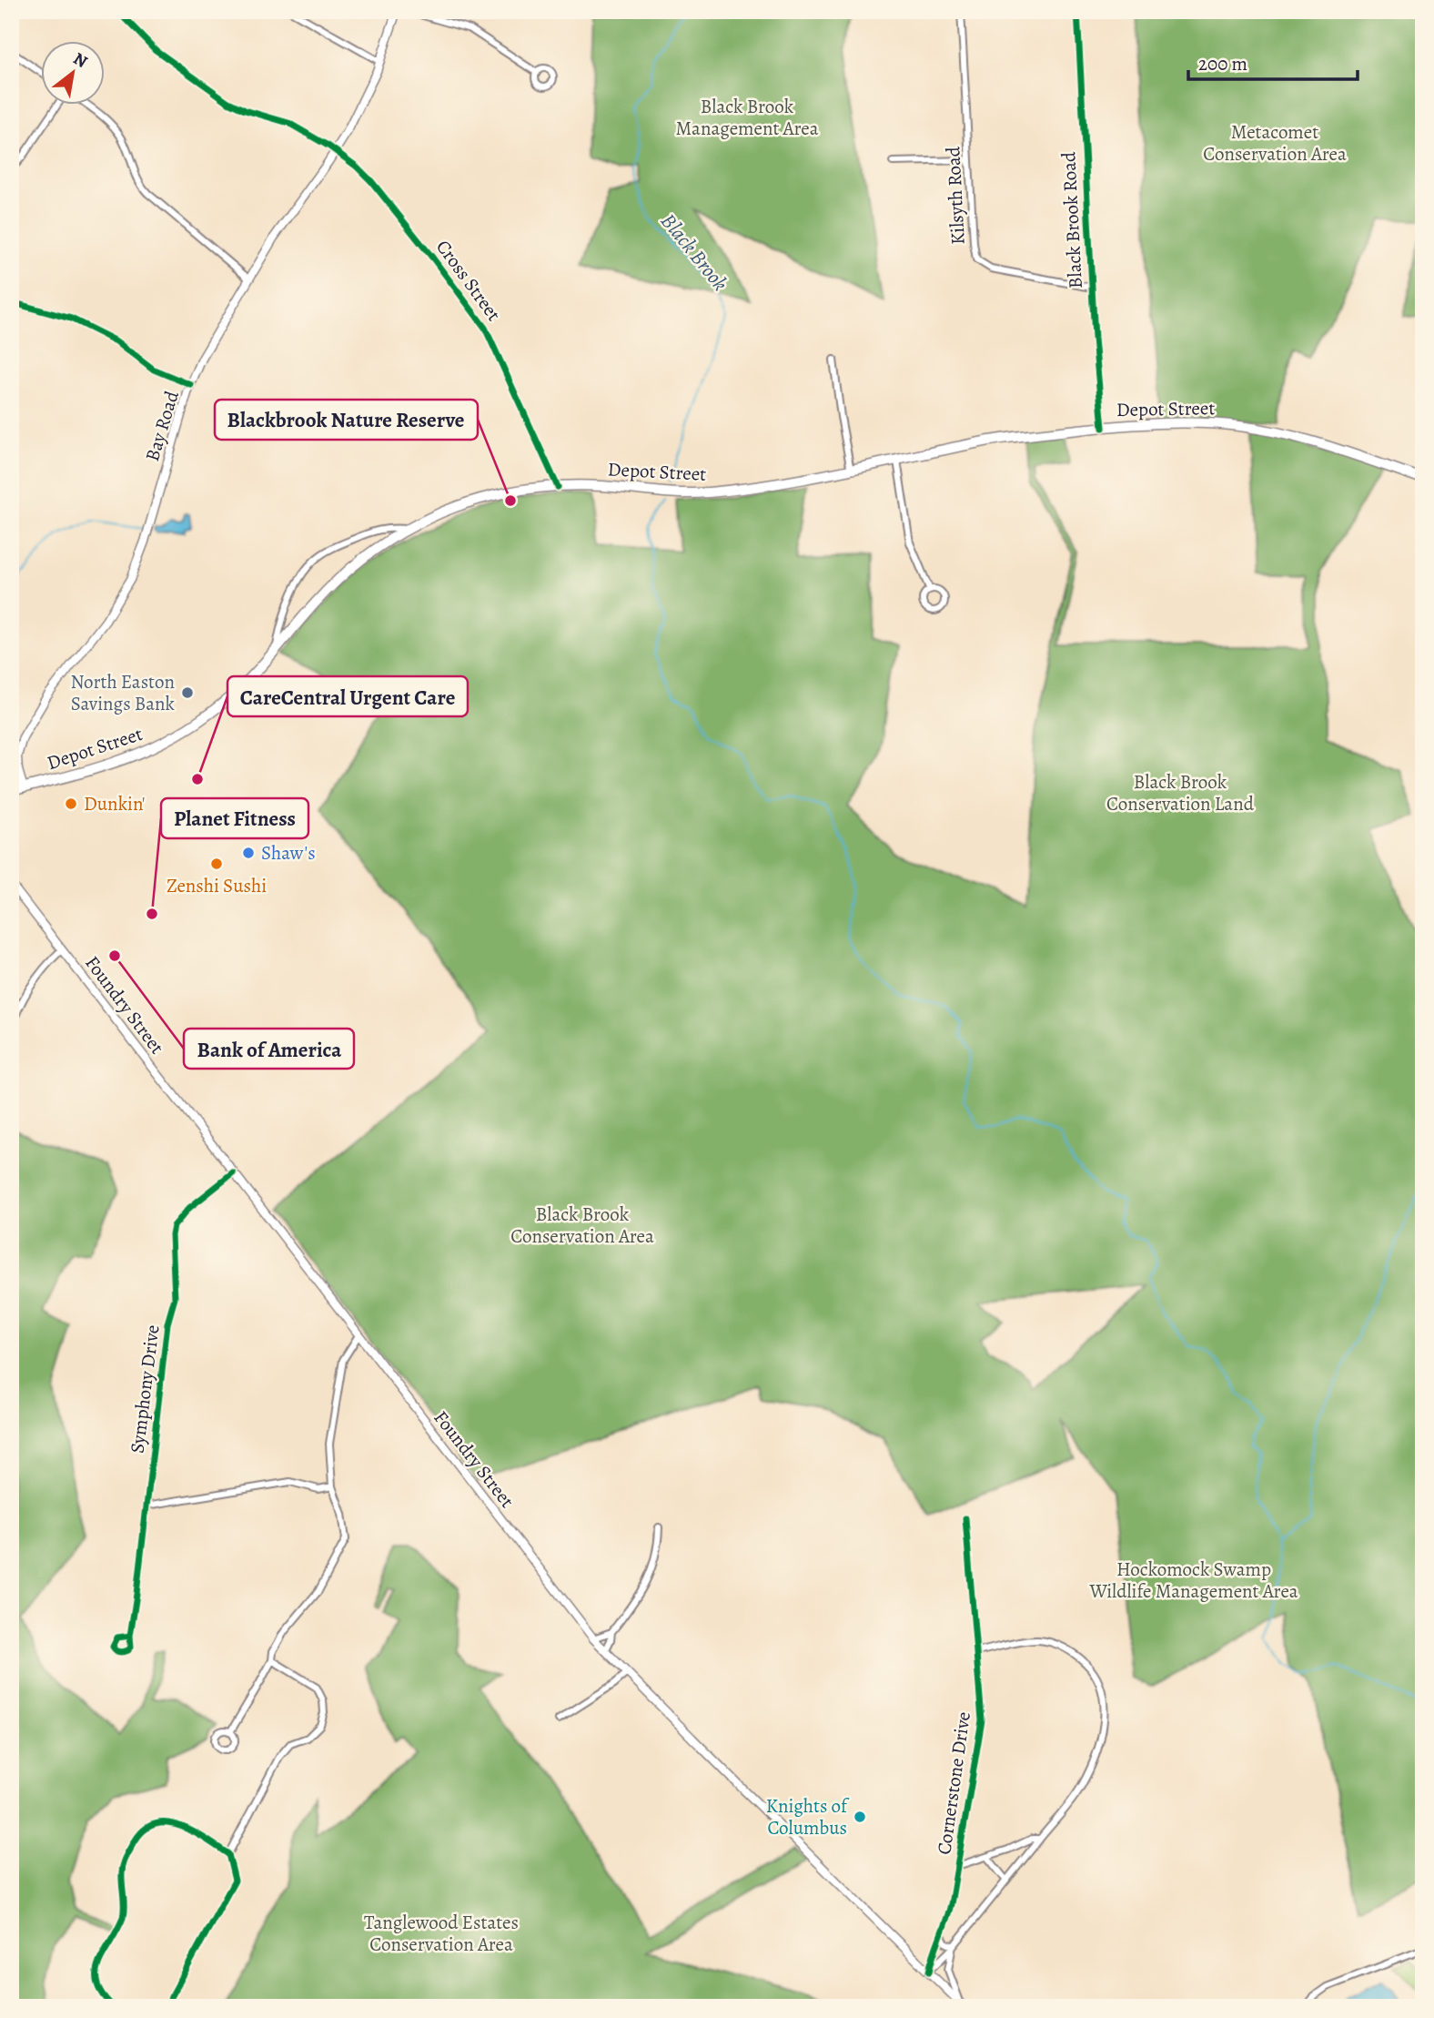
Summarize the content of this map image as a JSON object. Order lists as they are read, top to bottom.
{
  "streets": {
    "highway": ["Depot Street"],
    "main road": ["Bay Road", "Foundry Street"],
    "street": [
      "Kilsyth Road",
      "Black Brook Road",
      "Cross Street",
      "Symphony Drive",
      "Cornerstone Drive"
    ]
  },
  "crossings": [
    ["Kilsyth Road", "Black Brook Road"],
    ["Black Brook Road", "Depot Street"],
    ["Cross Street", "Depot Street"],
    ["Cross Street", "Bay Road"],
    ["Depot Street", "Bay Road"],
    ["Foundry Street", "Symphony Drive"],
    ["Foundry Street", "Cornerstone Drive"]
  ],
  "water": ["Black Brook"],
  "parks": [
    "Black Brook Management Area",
    "Metacomet Conservation Area",
    "Black Brook Conservation Land",
    "Black Brook Conservation Area",
    "Hockomock Swamp Wildlife Management Area",
    "Tanglewood Estates Conservation Area"
  ],
  "places": [
    "Blackbrook Nature Reserve",
    "North Easton Savings Bank",
    "CareCentral Urgent Care",
    "Dunkin'",
    "Shaw's",
    "Zenshi Sushi",
    "Planet Fitness",
    "Bank of America",
    "Knights of Columbus"
  ],
  "scale_bar": "200 m",
  "north": "top right"
}
